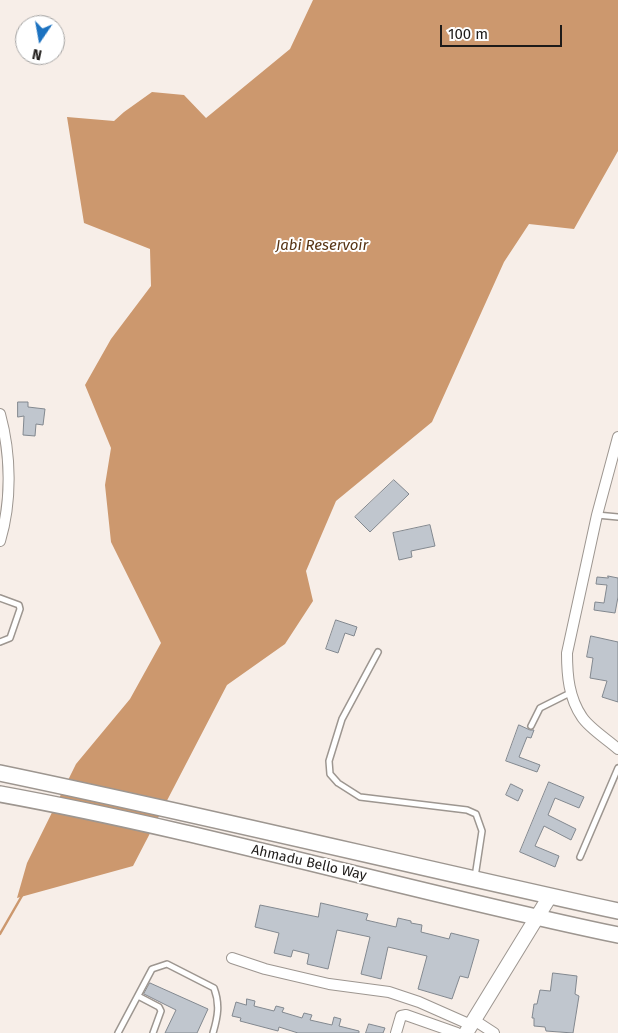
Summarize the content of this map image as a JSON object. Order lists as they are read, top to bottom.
{
  "streets": {
    "main road": ["Ahmadu Bello Way"]
  },
  "water": ["Jabi Reservoir"],
  "scale_bar": "100 m",
  "north": "bottom"
}
